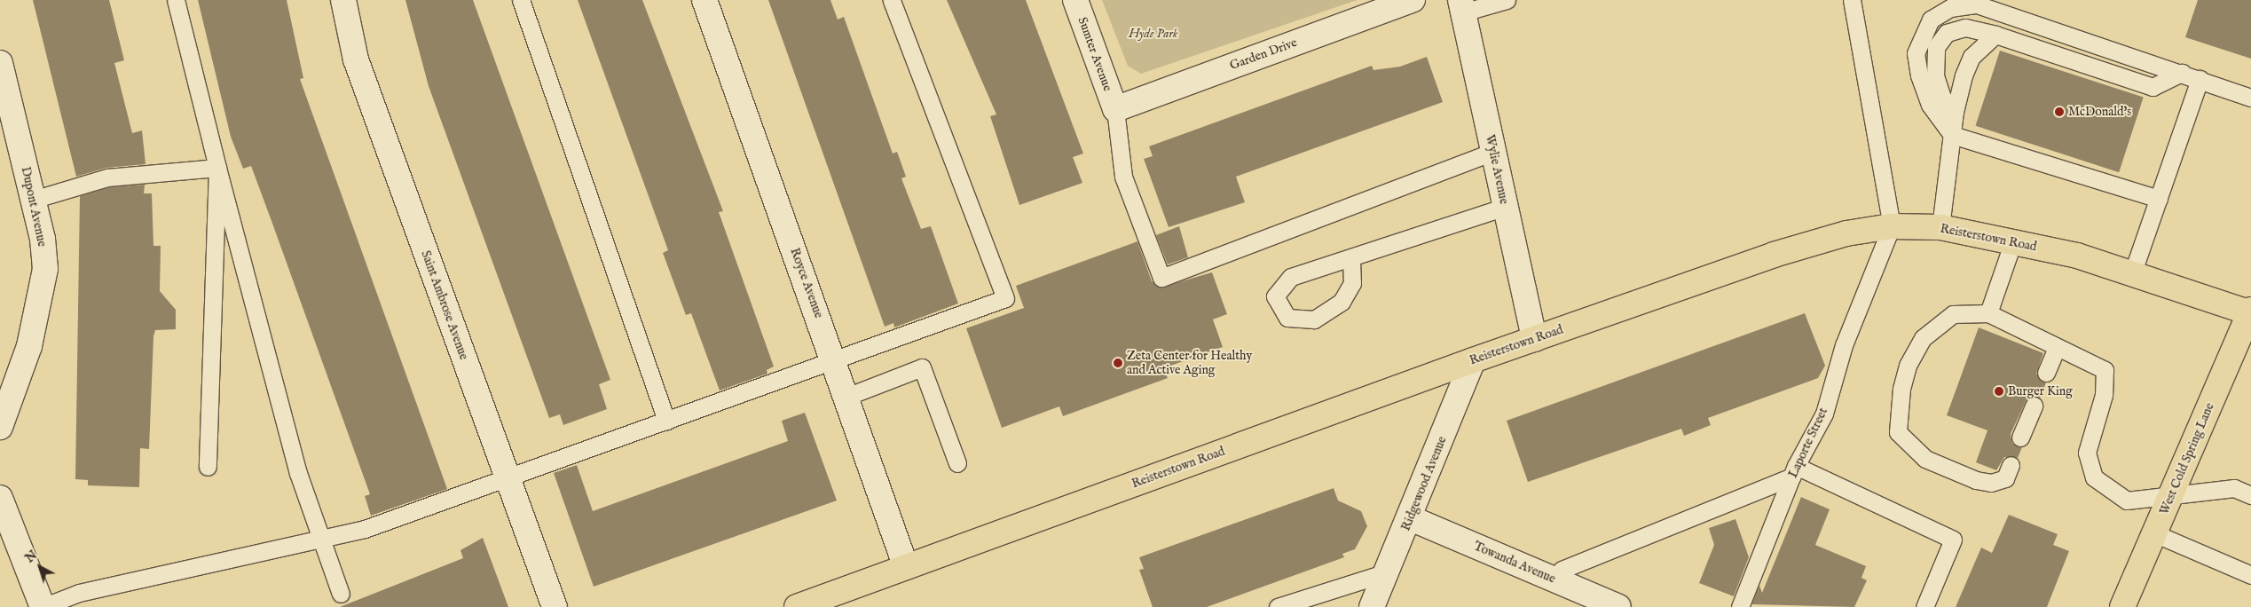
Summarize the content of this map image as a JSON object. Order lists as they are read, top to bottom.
{
  "streets": {
    "main road": ["Reisterstown Road", "West Cold Spring Lane"],
    "street": [
      "Sumter Avenue",
      "Garden Drive",
      "Wylie Avenue",
      "Dupont Avenue",
      "Royce Avenue",
      "Saint Ambrose Avenue",
      "Ridgewood Avenue",
      "Towanda Avenue"
    ],
    "lane": ["Laporte Street"]
  },
  "crossings": [
    ["Sumter Avenue", "Garden Drive"],
    ["Wylie Avenue", "Reisterstown Road"],
    ["Reisterstown Road", "Royce Avenue"],
    ["Reisterstown Road", "Laporte Street"],
    ["Reisterstown Road", "West Cold Spring Lane"],
    ["Reisterstown Road", "Ridgewood Avenue"],
    ["Ridgewood Avenue", "Towanda Avenue"]
  ],
  "parks": ["Hyde Park"],
  "places": ["McDonald's", "Zeta Center for Healthy and Active Aging", "Burger King"],
  "north": "top left"
}
